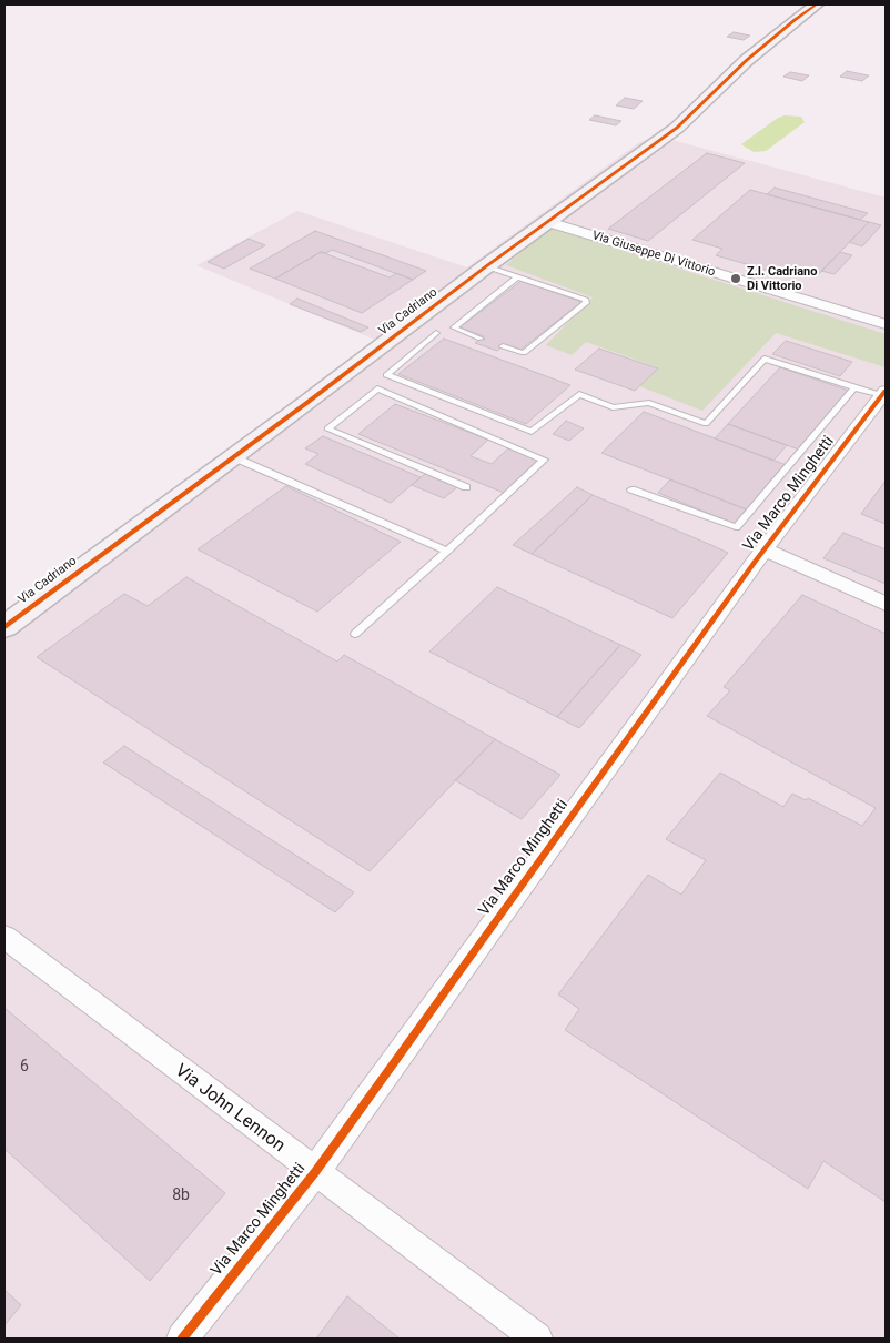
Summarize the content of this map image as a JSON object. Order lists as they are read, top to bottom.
{
  "streets": {
    "street": [
      "Via Giuseppe Di Vittorio",
      "Via Cadriano",
      "Via Marco Minghetti",
      "Via John Lennon"
    ]
  },
  "crossings": [
    ["Via Giuseppe Di Vittorio", "Via Cadriano"],
    ["Via Marco Minghetti", "Via John Lennon"]
  ],
  "places": ["Z.I. Cadriano Di Vittorio"],
  "house_numbers": ["6", "8b"]
}
